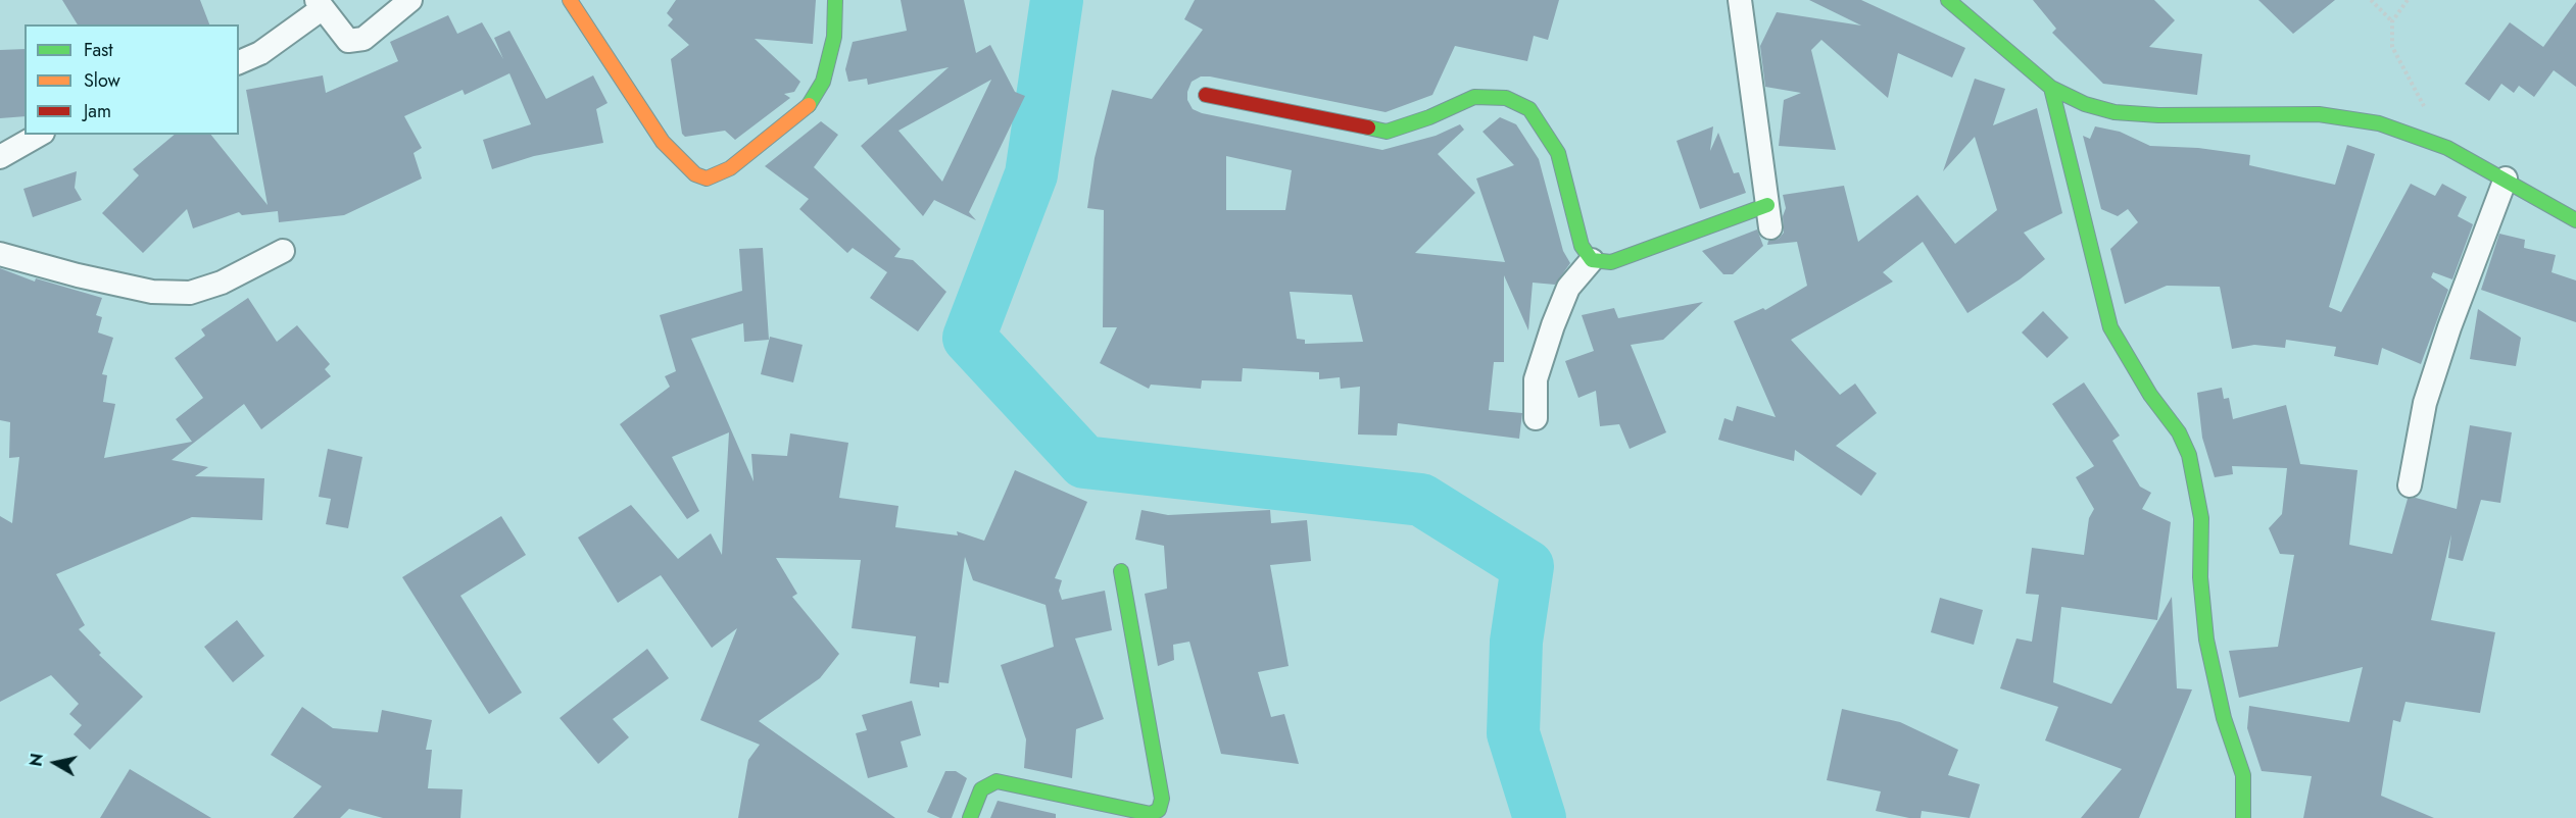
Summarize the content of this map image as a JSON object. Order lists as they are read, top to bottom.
{
  "legend": ["Fast", "Slow", "Jam"],
  "north": "left"
}
